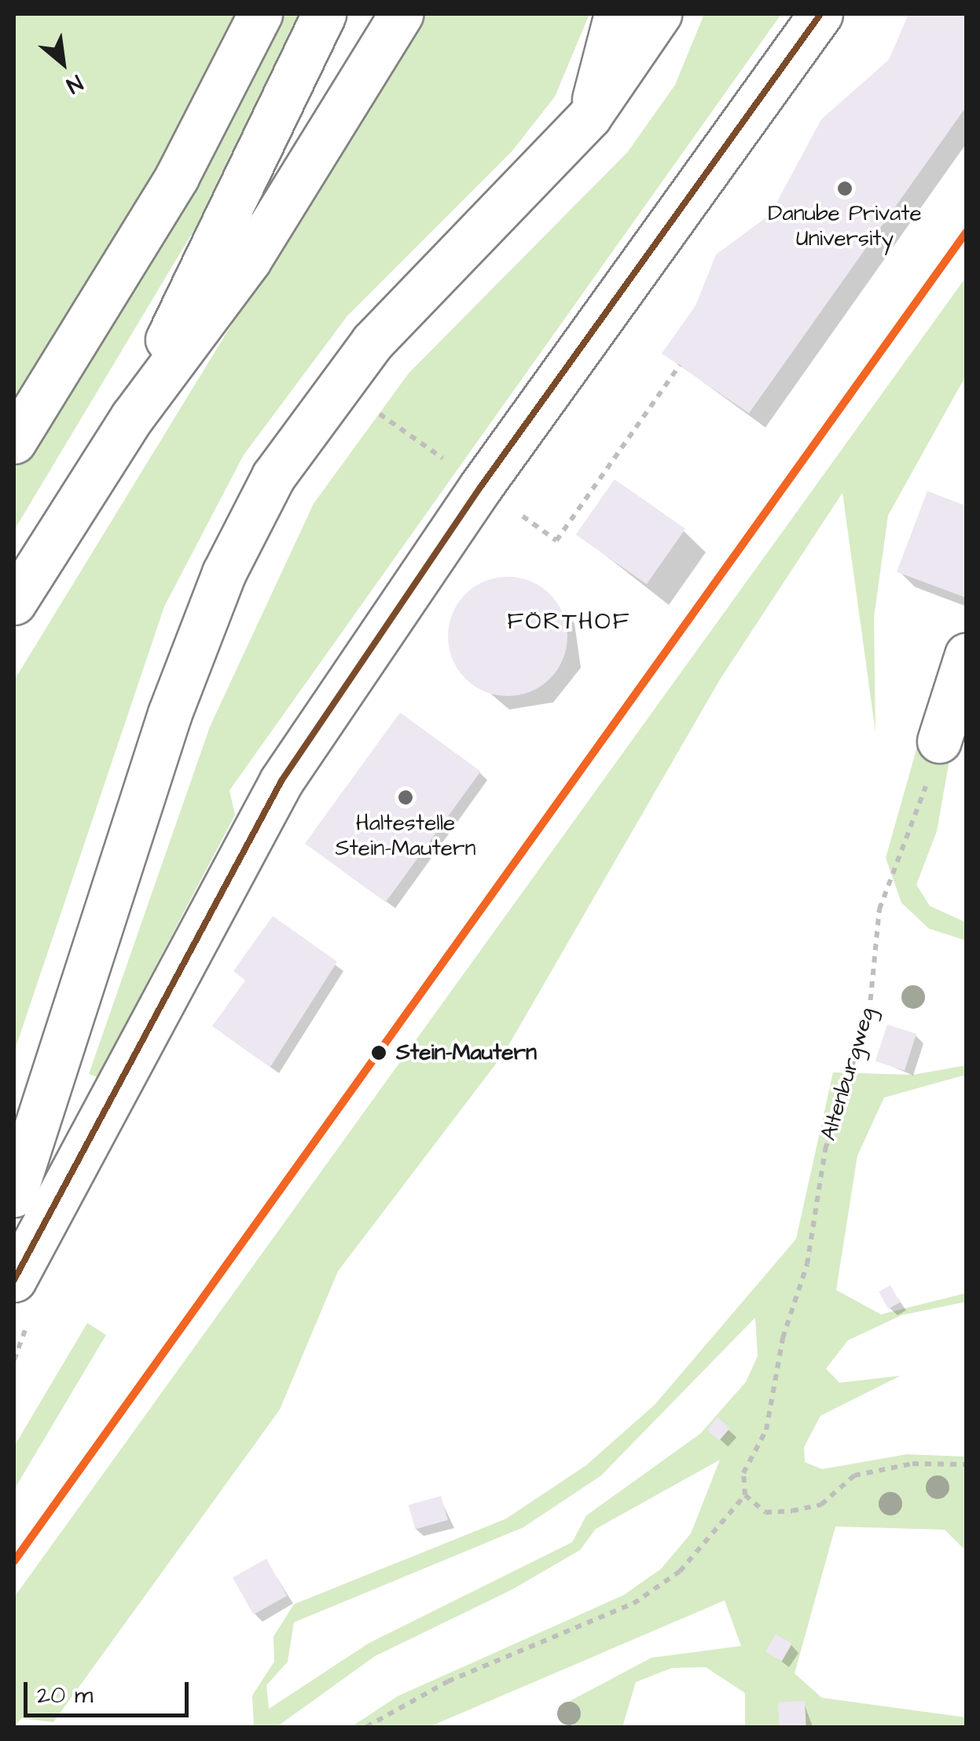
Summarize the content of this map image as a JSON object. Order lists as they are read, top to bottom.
{
  "streets": {
    "path": ["Altenburgweg"]
  },
  "districts": ["FÖRTHOF"],
  "places": ["Danube Private University", "Haltestelle Stein-Mautern", "Stein-Mautern"],
  "scale_bar": "20 m",
  "north": "bottom right"
}
